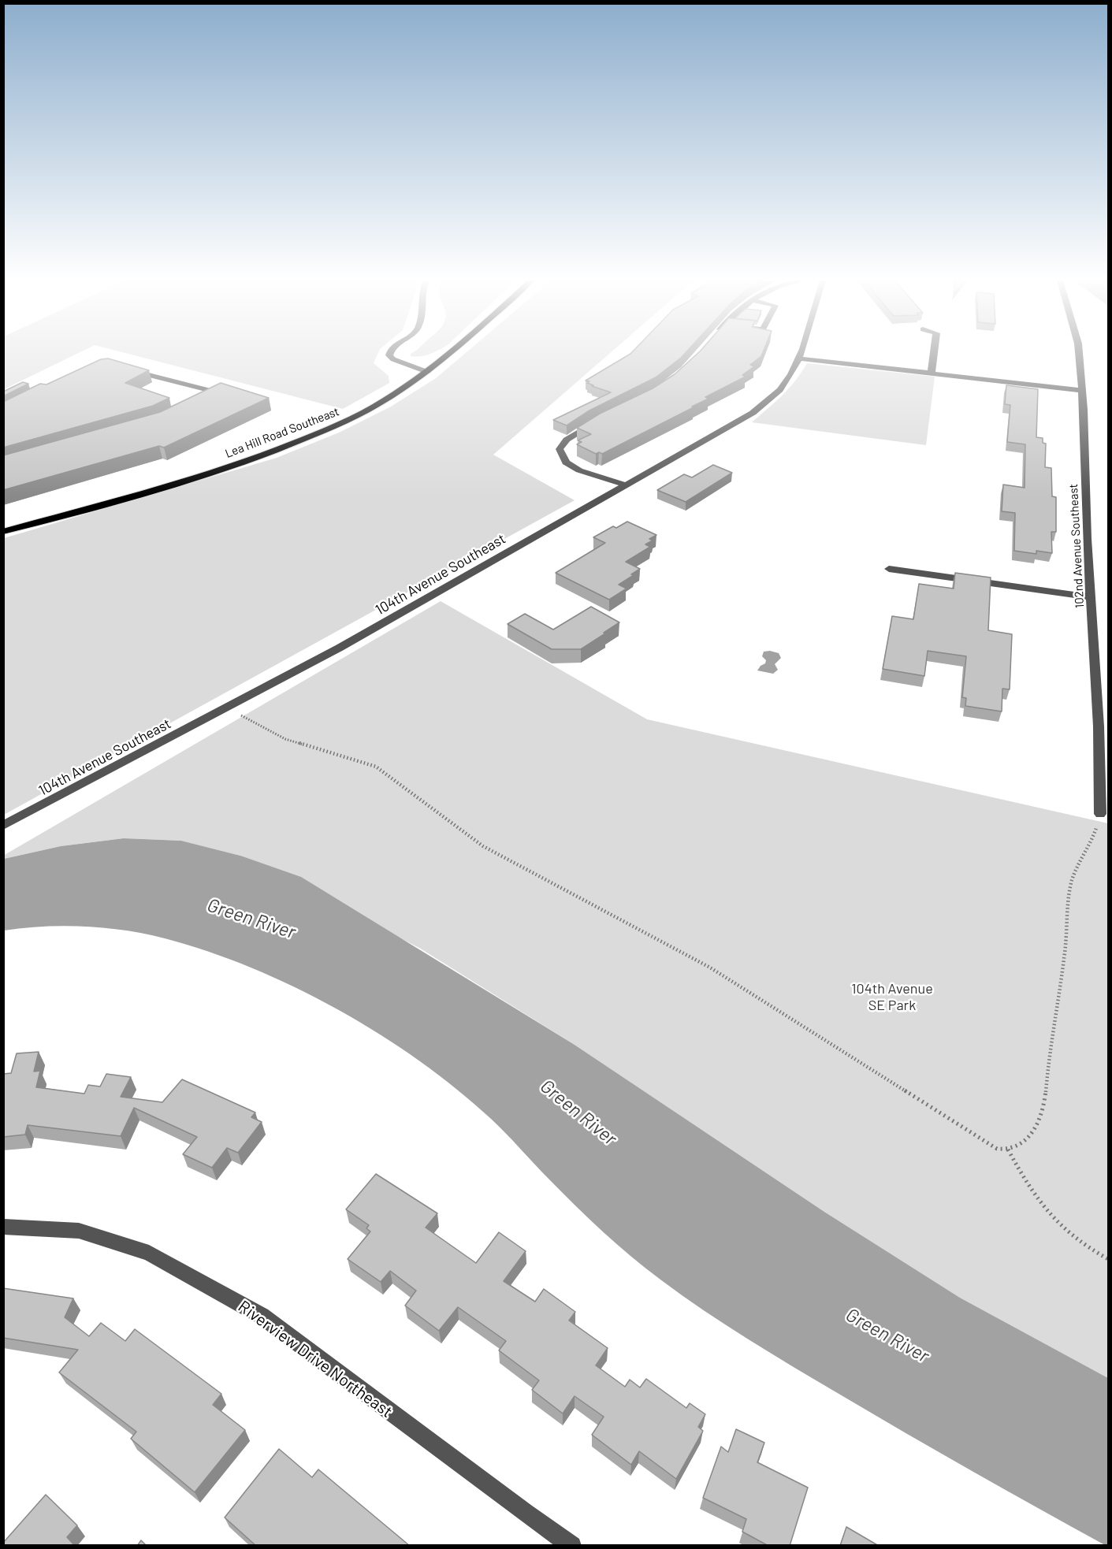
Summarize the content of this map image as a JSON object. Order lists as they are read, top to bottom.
{
  "streets": {
    "main road": ["Lea Hill Road Southeast"],
    "street": ["102nd Avenue Southeast", "104th Avenue Southeast", "Riverview Drive Northeast"]
  },
  "water": ["Green River"],
  "parks": ["104th Avenue SE Park"]
}
